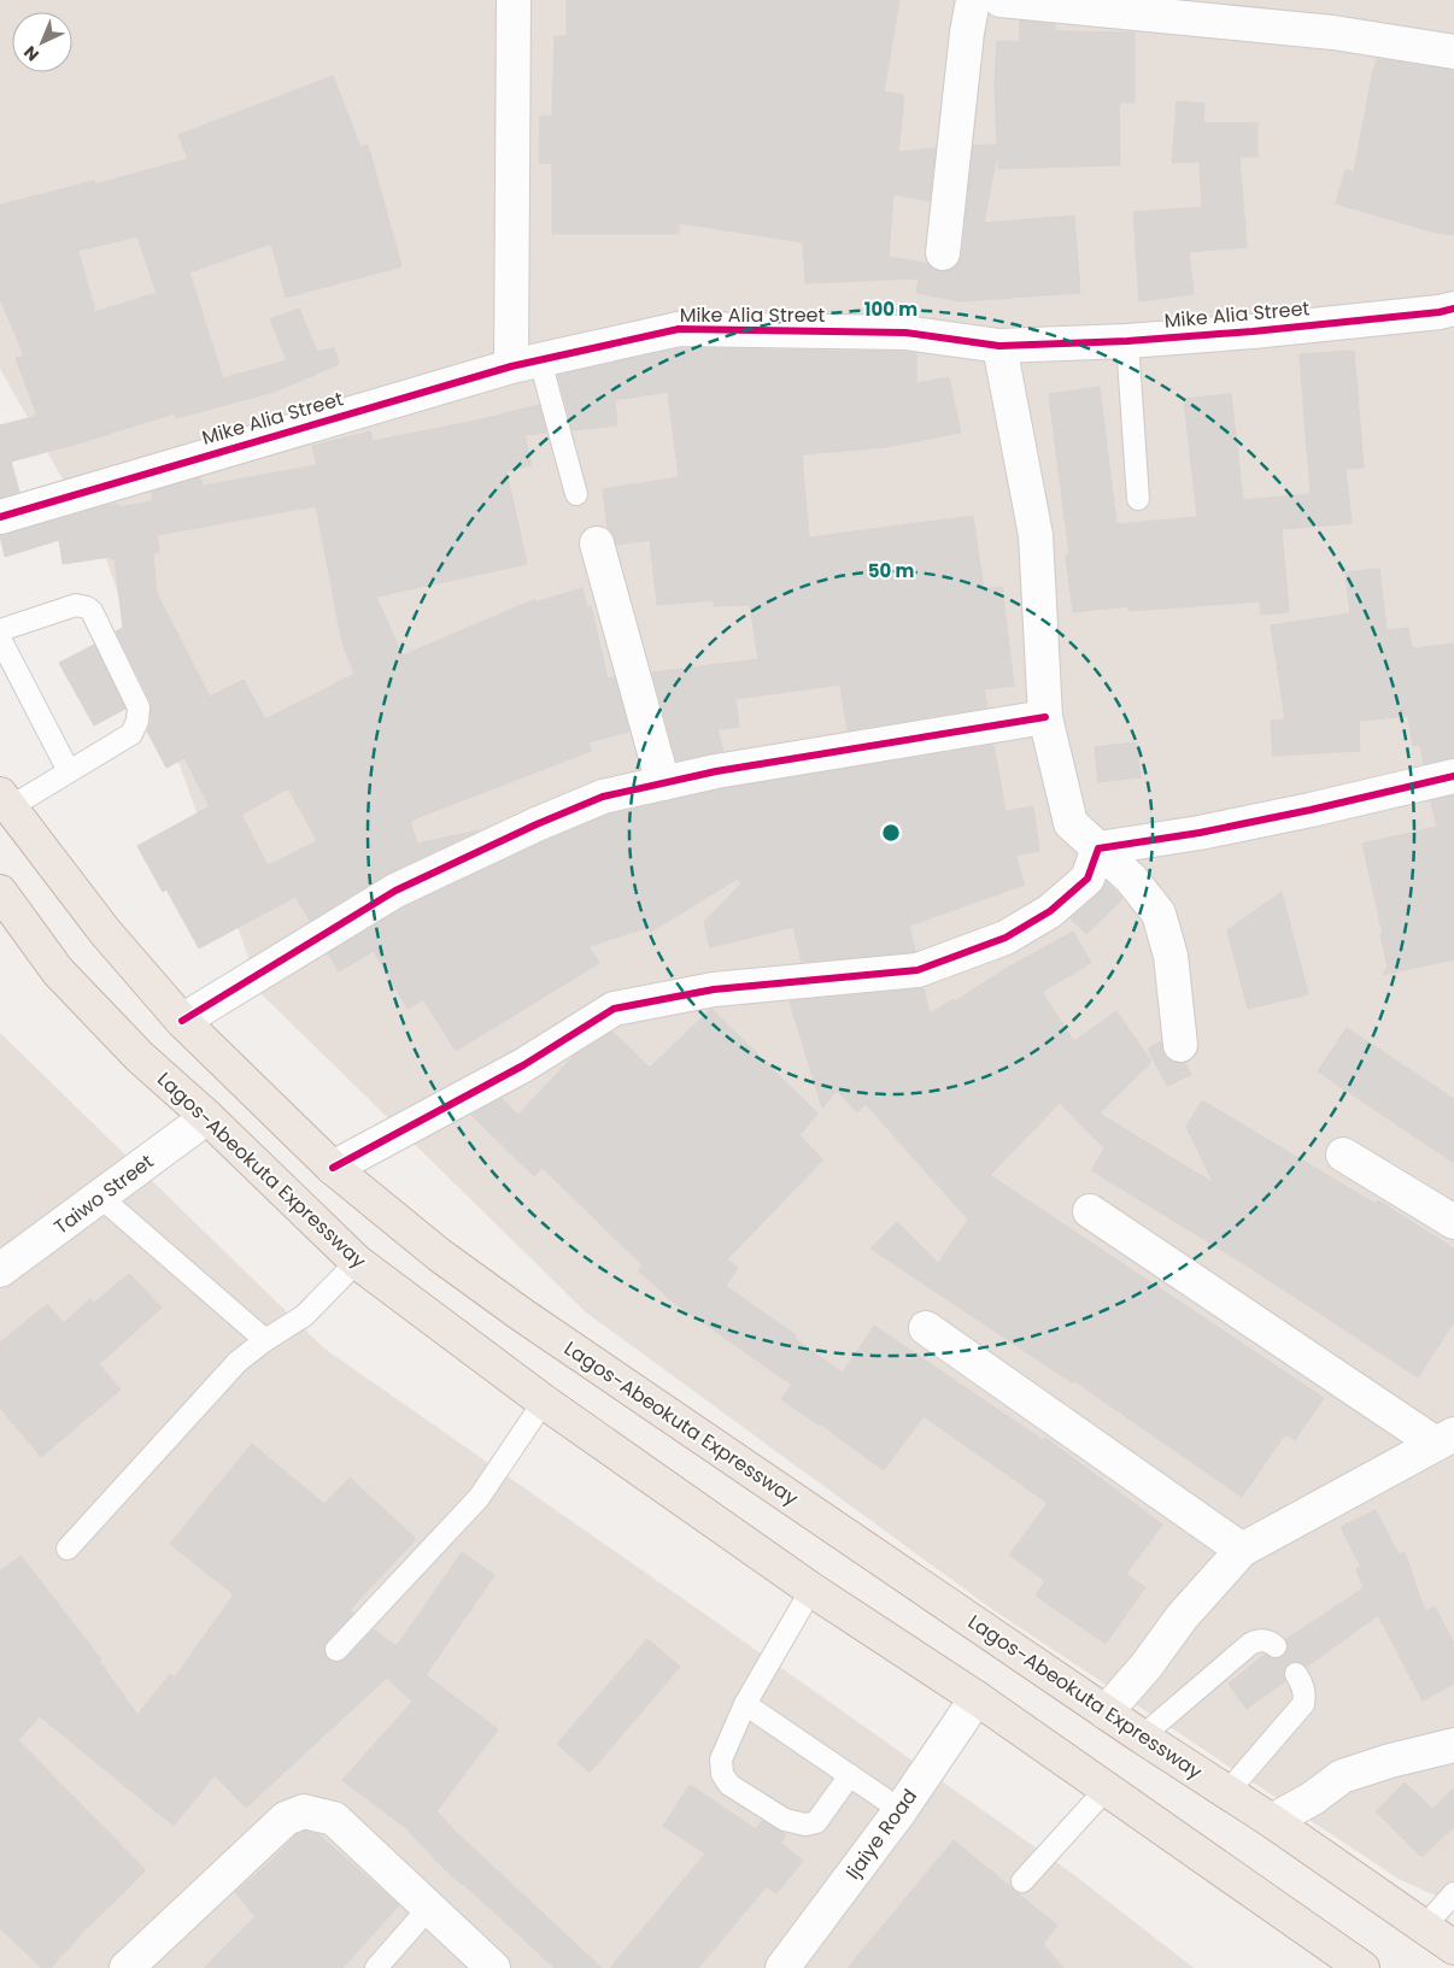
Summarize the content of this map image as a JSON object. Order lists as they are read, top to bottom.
{
  "streets": {
    "highway": ["Lagos-Abeokuta Expressway"],
    "street": ["Mike Alia Street", "Taiwo Street", "Ijaiye Road"]
  },
  "crossings": [
    ["Lagos-Abeokuta Expressway", "Taiwo Street"],
    ["Lagos-Abeokuta Expressway", "Ijaiye Road"]
  ],
  "north": "bottom left",
  "rings": ["100 m", "50 m"]
}
